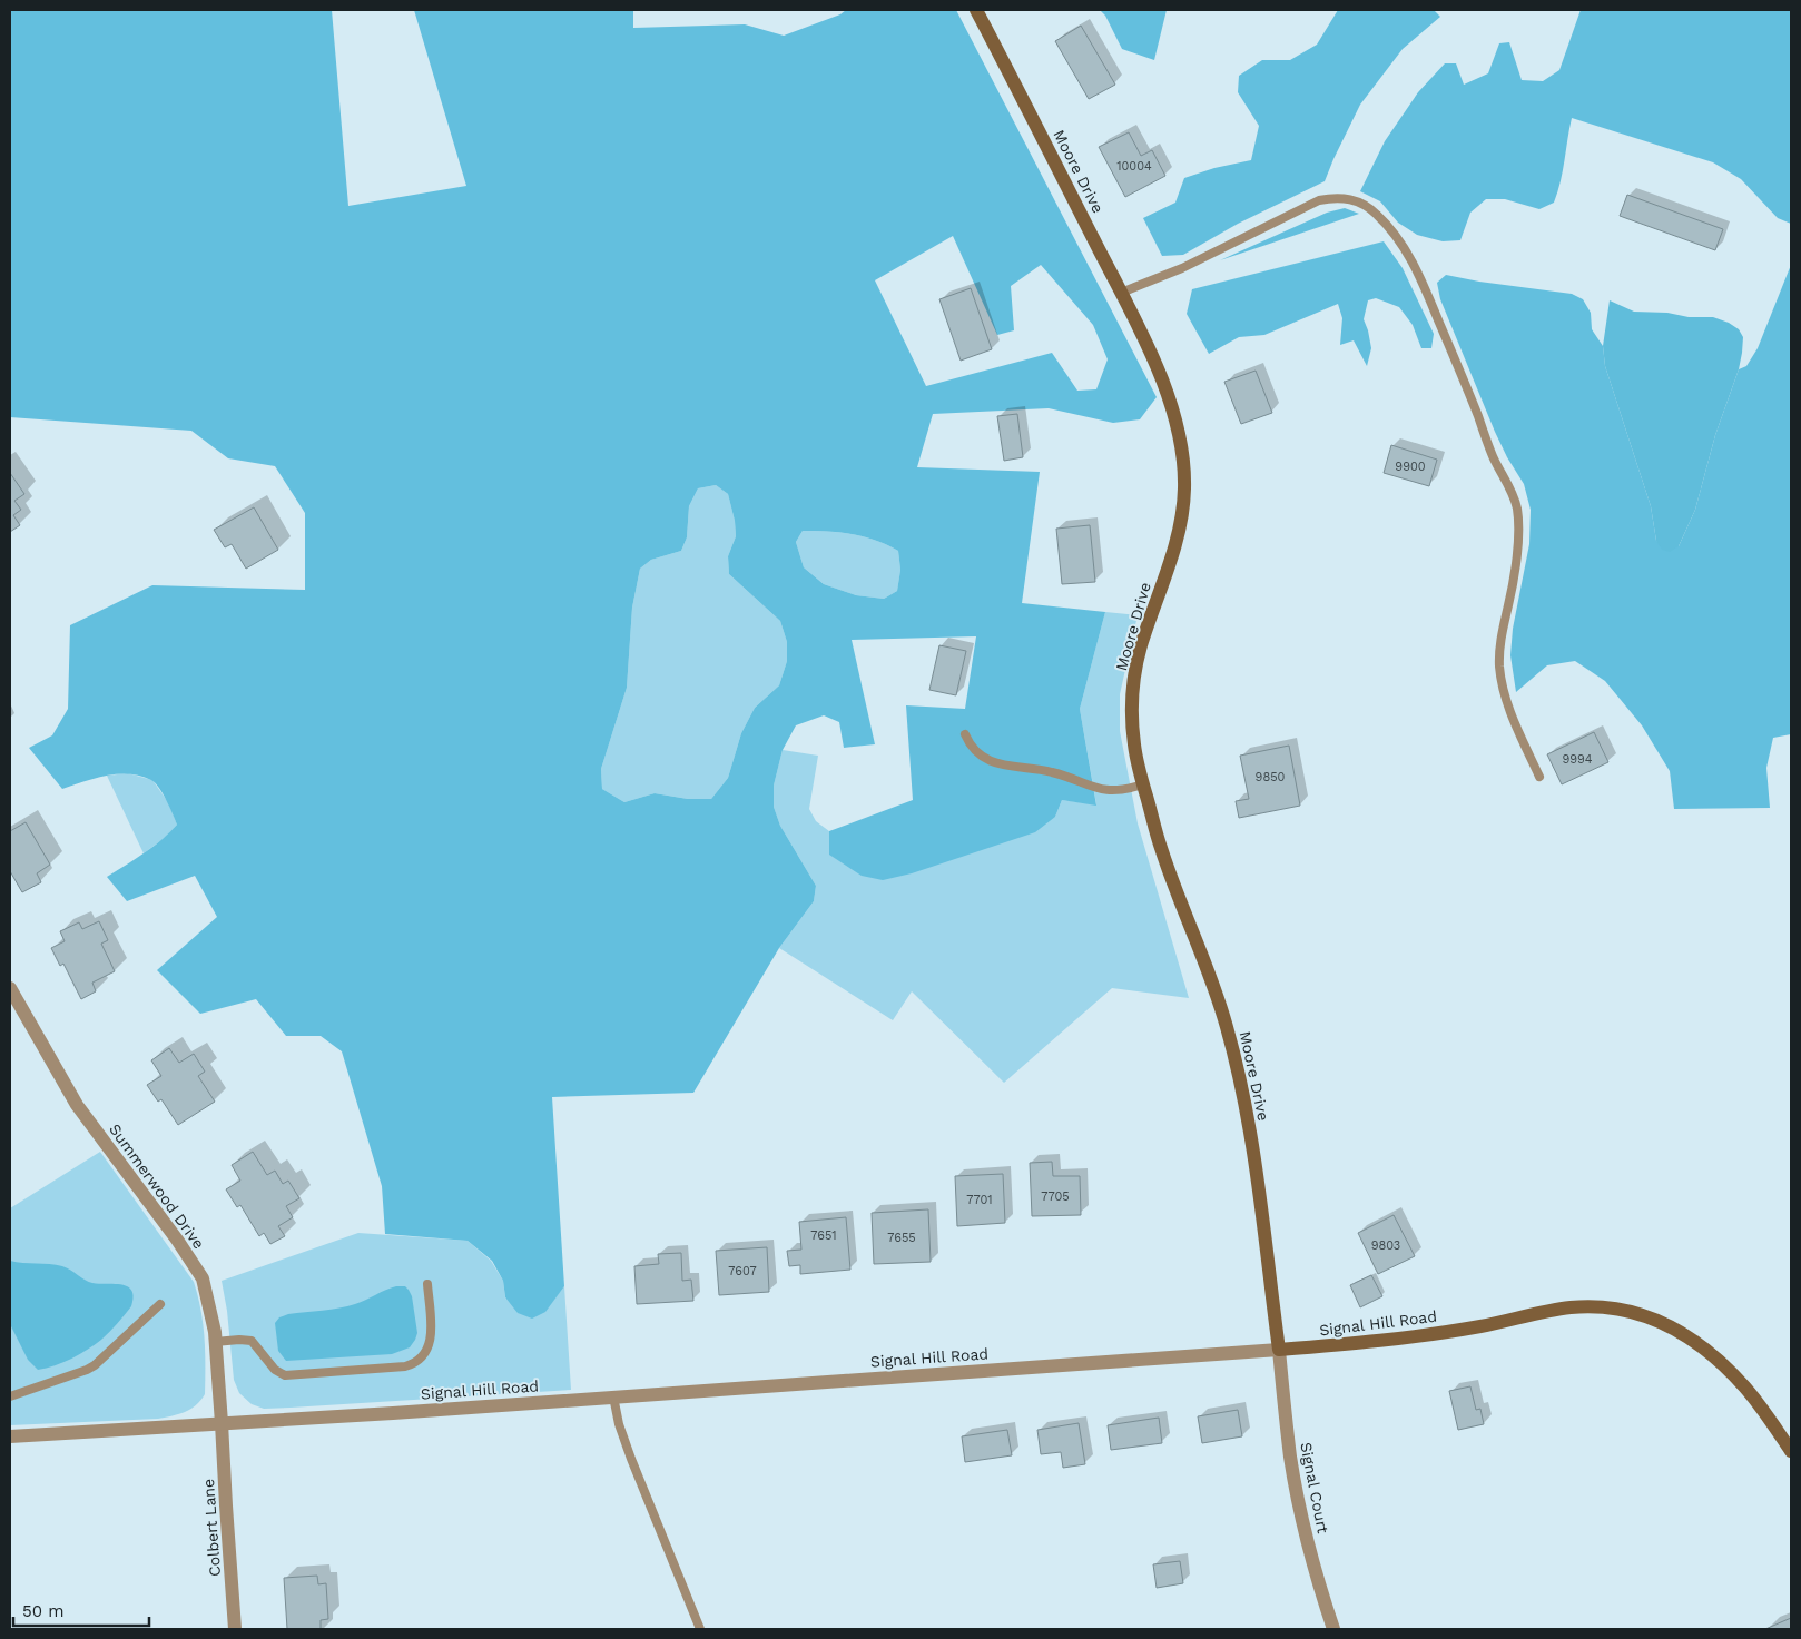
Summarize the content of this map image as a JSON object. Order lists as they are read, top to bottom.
{
  "streets": {
    "main road": ["Moore Drive", "Signal Hill Road"],
    "street": ["Summerwood Drive", "Signal Court", "Colbert Lane"]
  },
  "crossings": [
    ["Moore Drive", "Signal Hill Road"],
    ["Moore Drive", "Signal Court"],
    ["Summerwood Drive", "Signal Hill Road"],
    ["Summerwood Drive", "Colbert Lane"],
    ["Signal Hill Road", "Signal Court"],
    ["Signal Hill Road", "Colbert Lane"]
  ],
  "house_numbers": [
    "10004",
    "9900",
    "9994",
    "9850",
    "7705",
    "7701",
    "7651",
    "7655",
    "9803",
    "7607"
  ],
  "scale_bar": "50 m"
}
